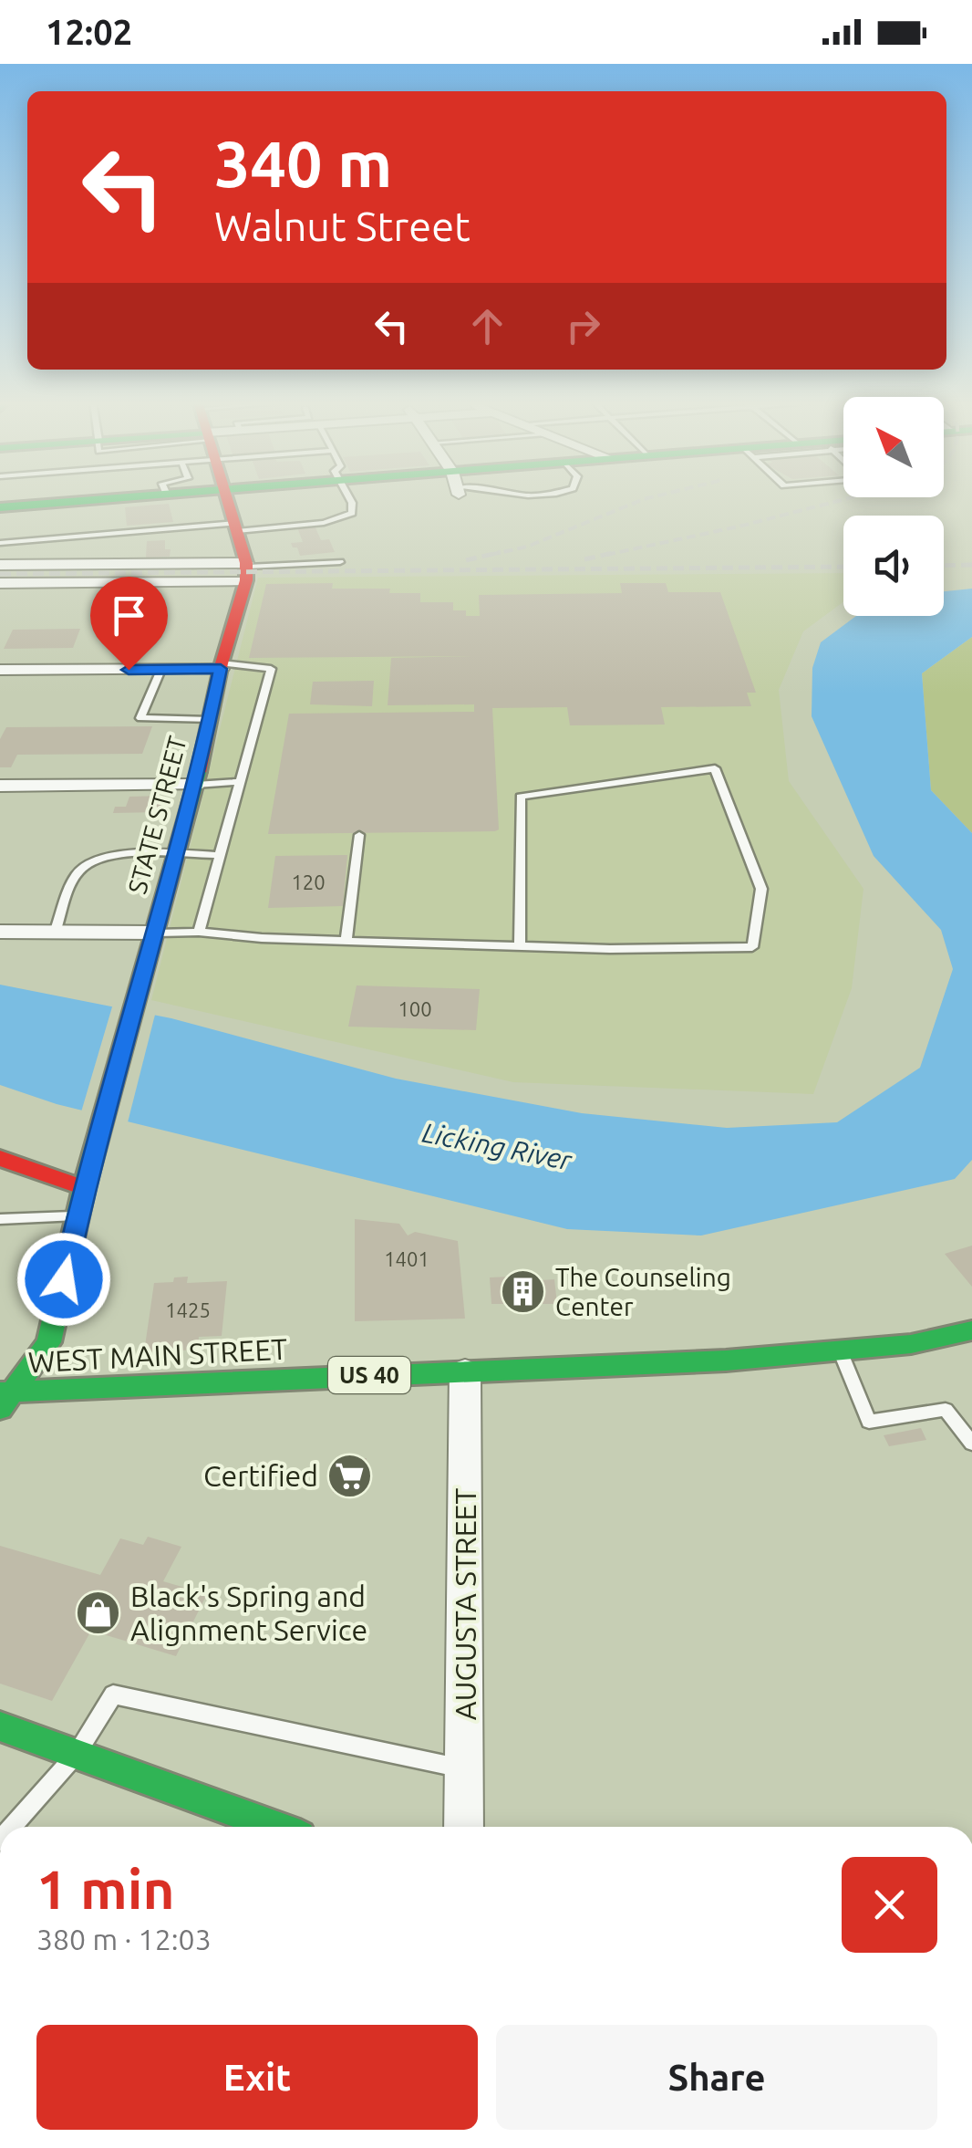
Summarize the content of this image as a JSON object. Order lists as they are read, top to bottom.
{
  "streets": {
    "main road": ["STATE STREET", "WEST MAIN STREET", "US 40"],
    "street": ["AUGUSTA STREET"]
  },
  "crossings": [
    ["STATE STREET", "WEST MAIN STREET"],
    ["WEST MAIN STREET", "AUGUSTA STREET"]
  ],
  "water": ["Licking River"],
  "places": {
    "building": ["The Counseling Center"],
    "supermarket": ["Certified"],
    "shop": ["Black's Spring and Alignment Service"]
  },
  "house_numbers": [
    "120",
    "100",
    "1401",
    "1425"
  ],
  "north": "top left",
  "page": {
    "status": "12:02",
    "turn": ["340 m", "Walnut Street"],
    "heading": ["1 min", "380 m · 12:03"],
    "buttons": ["Exit", "Share"]
  }
}
